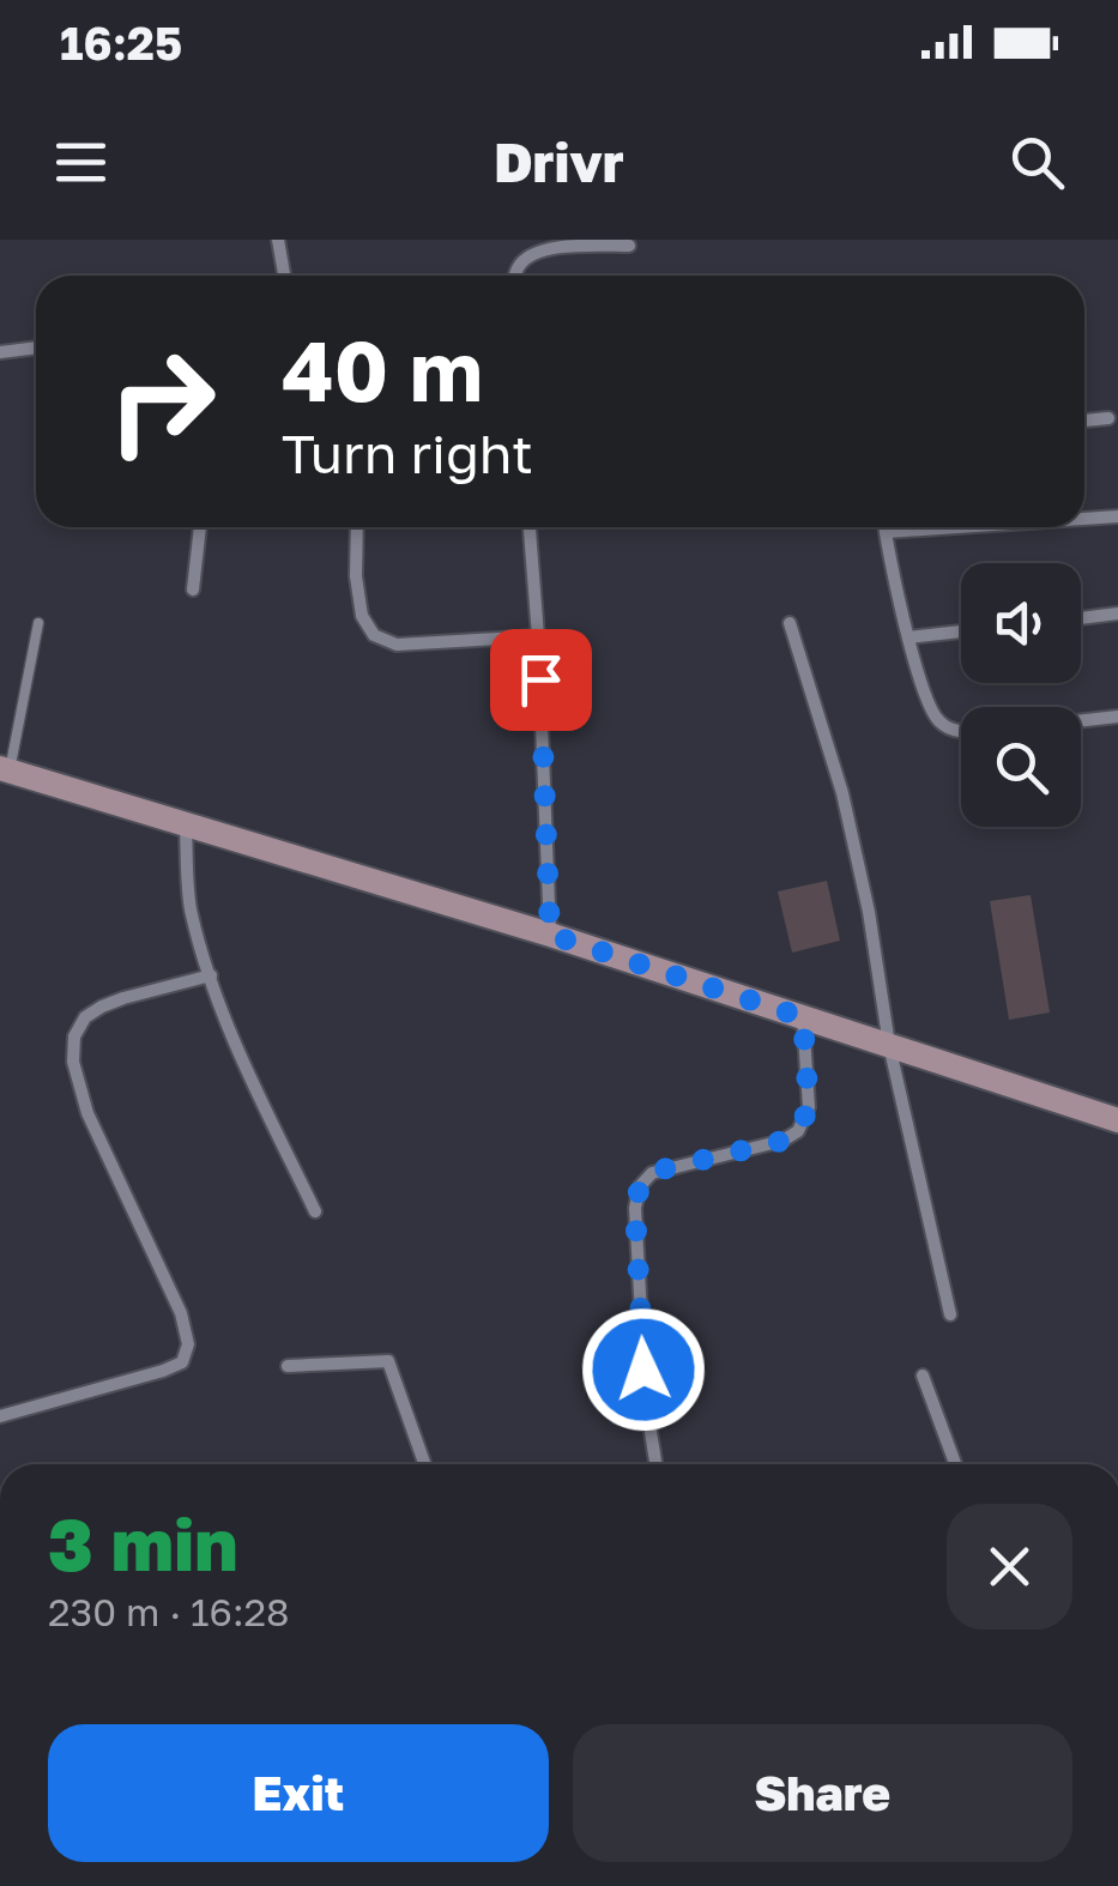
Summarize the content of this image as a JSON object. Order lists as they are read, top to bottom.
{
  "page": {
    "status": "16:25",
    "header": "Drivr",
    "turn": ["40 m", "Turn right"],
    "heading": ["3 min", "230 m · 16:28"],
    "buttons": ["Exit", "Share"]
  }
}
